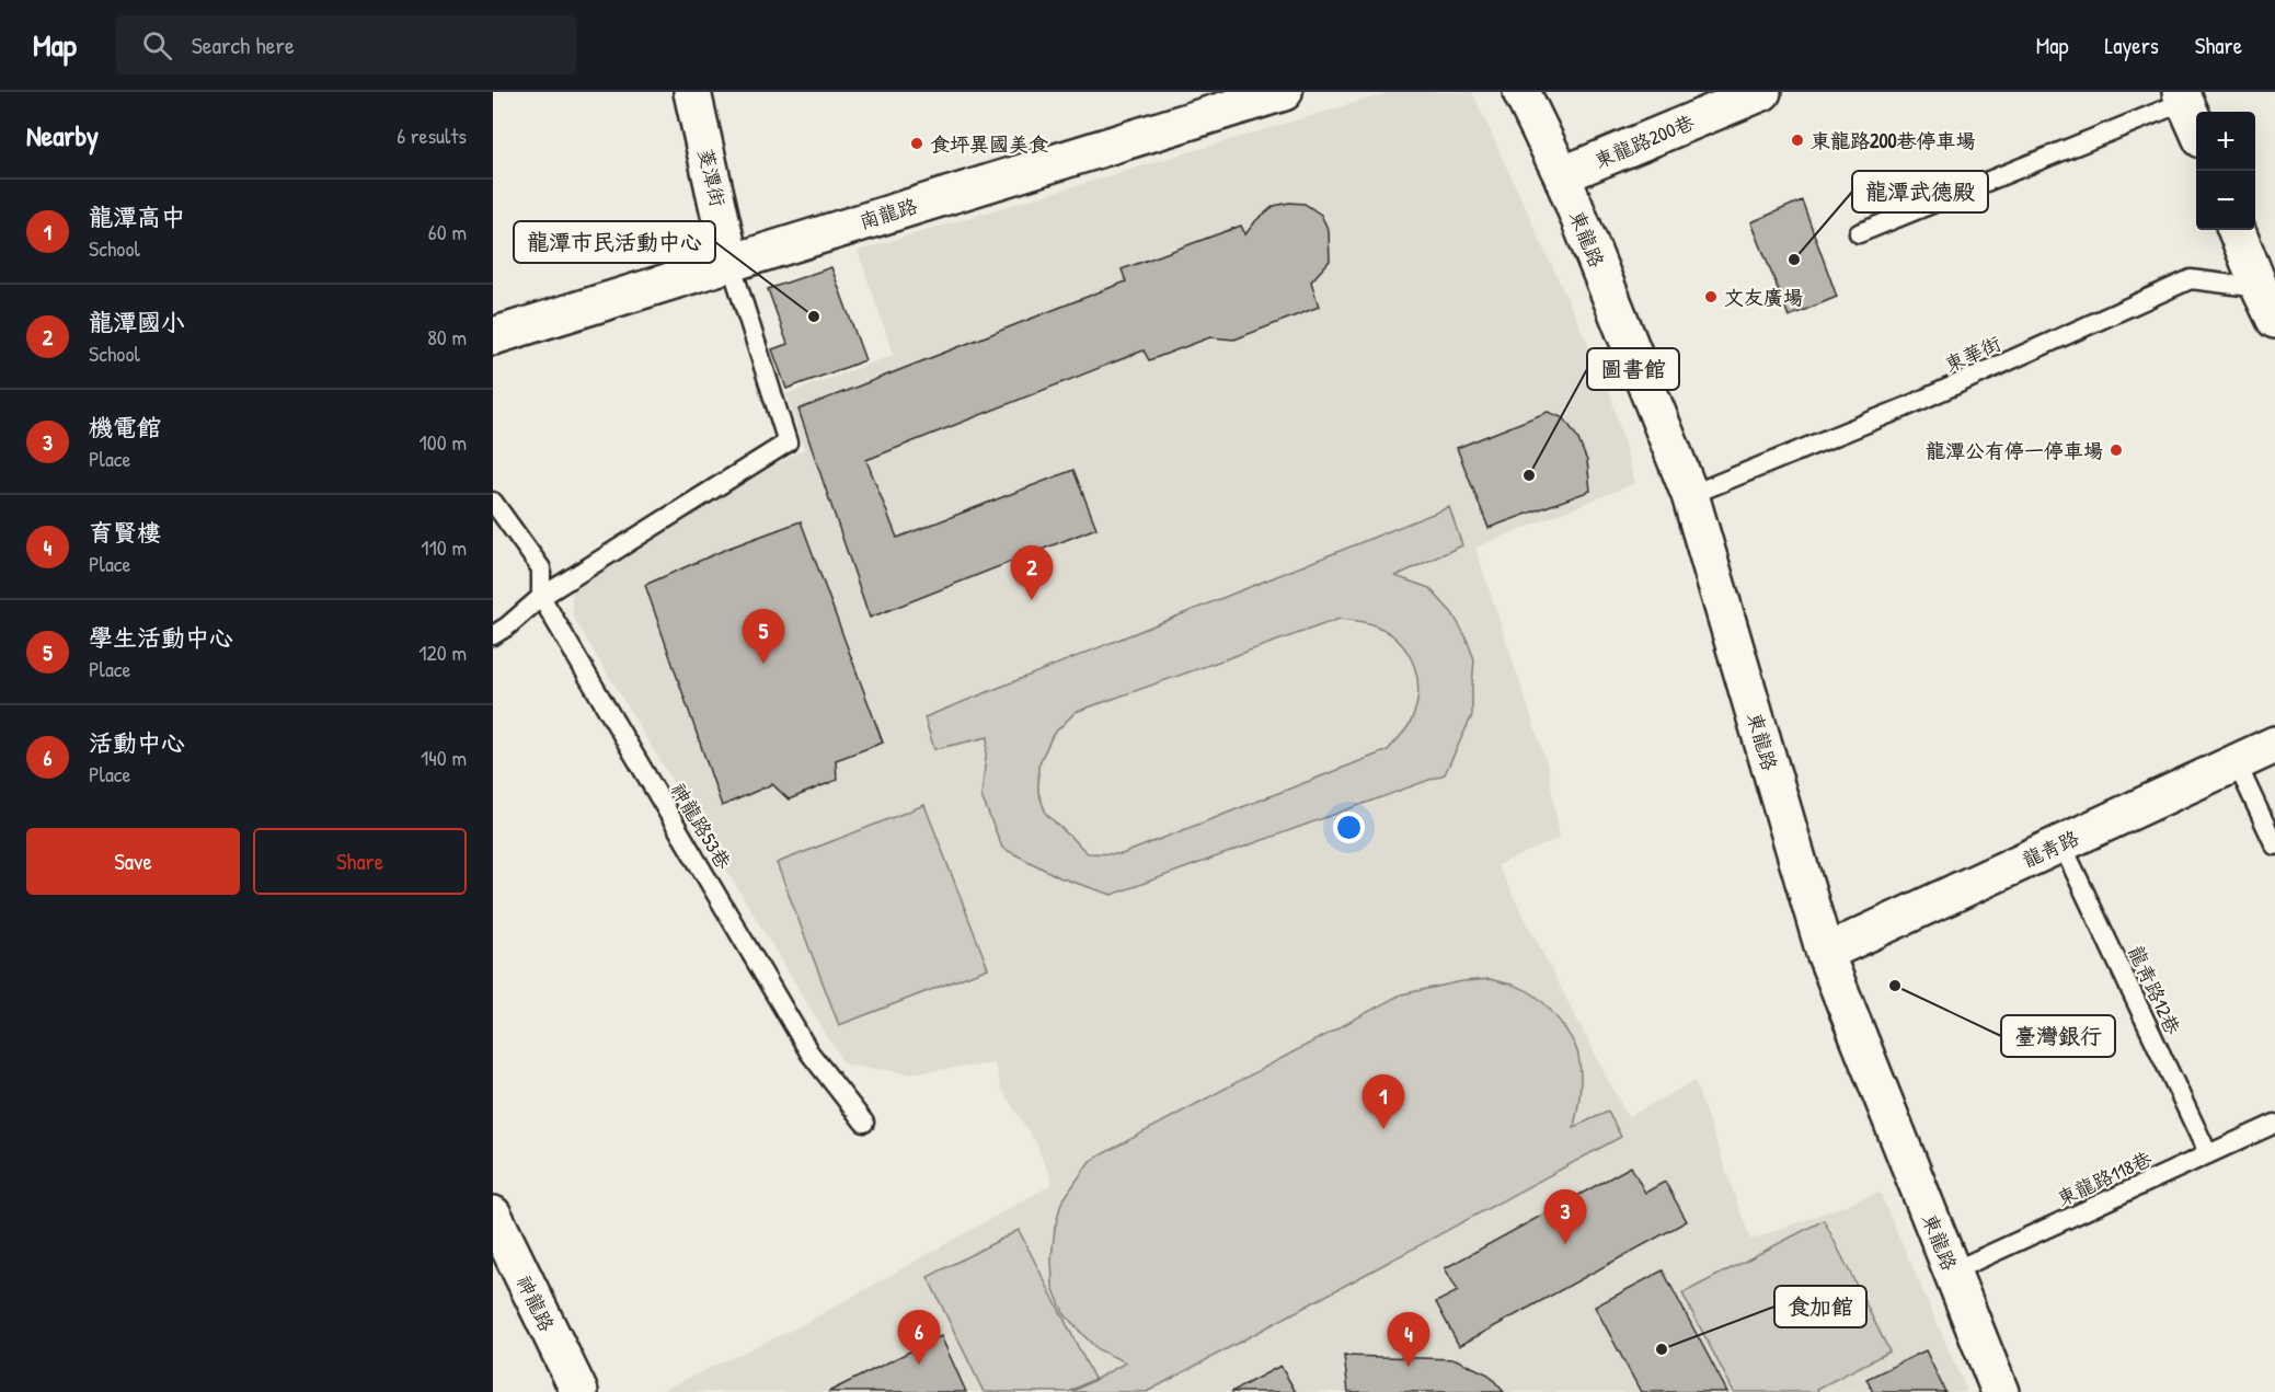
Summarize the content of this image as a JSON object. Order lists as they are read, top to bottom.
{
  "streets": {
    "street": [
      "東龍路200巷",
      "菱潭街",
      "南龍路",
      "東龍路",
      "龍青路",
      "神龍路"
    ],
    "lane": [
      "東華街",
      "神龍路53巷",
      "龍青路12巷",
      "東龍路118巷"
    ]
  },
  "crossings": [
    ["東龍路200巷", "東龍路"],
    ["菱潭街", "南龍路"],
    ["東龍路", "東華街"],
    ["東龍路", "龍青路"],
    ["東龍路", "東龍路118巷"],
    ["龍青路", "龍青路12巷"],
    ["龍青路12巷", "東龍路118巷"]
  ],
  "places": [
    "東龍路200巷停車場",
    "食坪異國美食",
    "龍潭武德殿",
    "文友廣場",
    "龍潭市民活動中心",
    "龍潭公有停一停車場",
    "圖書館",
    "臺灣銀行",
    "食加館"
  ],
  "page": {
    "header": "Map",
    "search": "Search here",
    "nav": ["Map", "Layers", "Share"],
    "heading": ["Nearby", "6 results"],
    "map_buttons": ["+", "−"],
    "list": [
      {
        "mark": "1",
        "name": "龍潭高中",
        "note": "School",
        "value": "60 m"
      },
      {
        "mark": "2",
        "name": "龍潭國小",
        "note": "School",
        "value": "80 m"
      },
      {
        "mark": "3",
        "name": "機電館",
        "note": "Place",
        "value": "100 m"
      },
      {
        "mark": "4",
        "name": "育賢樓",
        "note": "Place",
        "value": "110 m"
      },
      {
        "mark": "5",
        "name": "學生活動中心",
        "note": "Place",
        "value": "120 m"
      },
      {
        "mark": "6",
        "name": "活動中心",
        "note": "Place",
        "value": "140 m"
      }
    ],
    "pins": [
      "2",
      "5",
      "1",
      "3",
      "6",
      "4"
    ],
    "buttons": ["Save", "Share"]
  }
}
